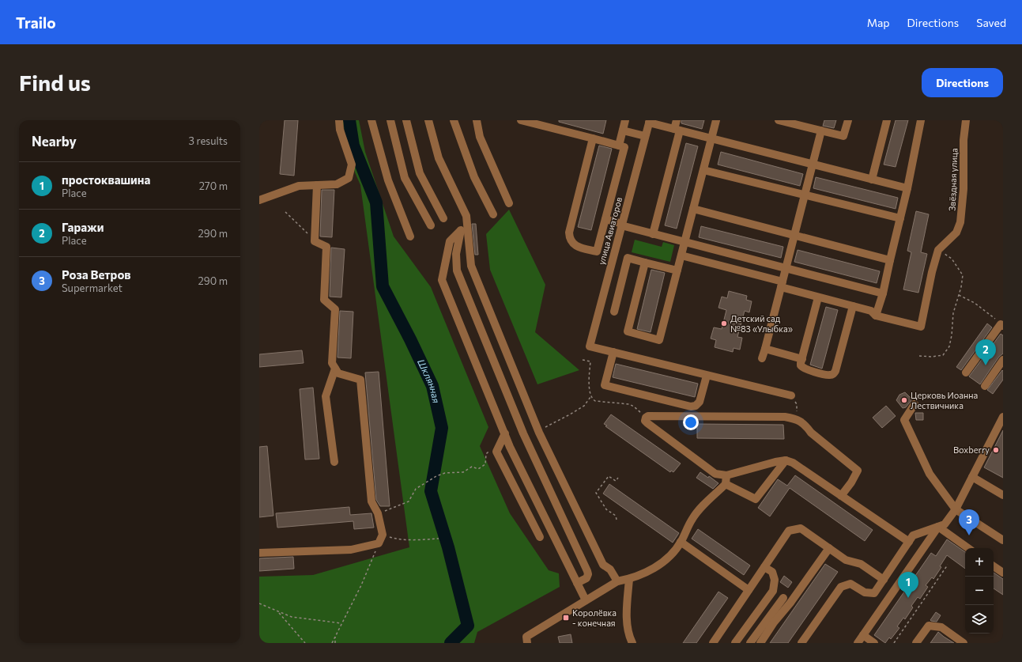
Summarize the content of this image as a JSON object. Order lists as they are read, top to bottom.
{
  "streets": {
    "street": ["Звёздная улица", "улица Авиаторов"]
  },
  "water": ["Шклянная"],
  "places": {
    "other": ["Детский сад №83 «Улыбка»", "Церковь Иоанна Лествичника", "Boxberry"],
    "transit": ["Королёвка - конечная"]
  },
  "page": {
    "header": "Trailo",
    "nav": ["Map", "Directions", "Saved"],
    "buttons": "Directions",
    "title": "Find us",
    "heading": ["Nearby", "3 results"],
    "list": [
      {
        "mark": "1",
        "name": "простоквашина",
        "note": "Place",
        "value": "270 m"
      },
      {
        "mark": "2",
        "name": "Гаражи",
        "note": "Place",
        "value": "290 m"
      },
      {
        "mark": "3",
        "name": "Роза Ветров",
        "note": "Supermarket",
        "value": "290 m"
      }
    ],
    "pins": ["2", "3", "1"],
    "map_buttons": ["+", "−"]
  }
}
